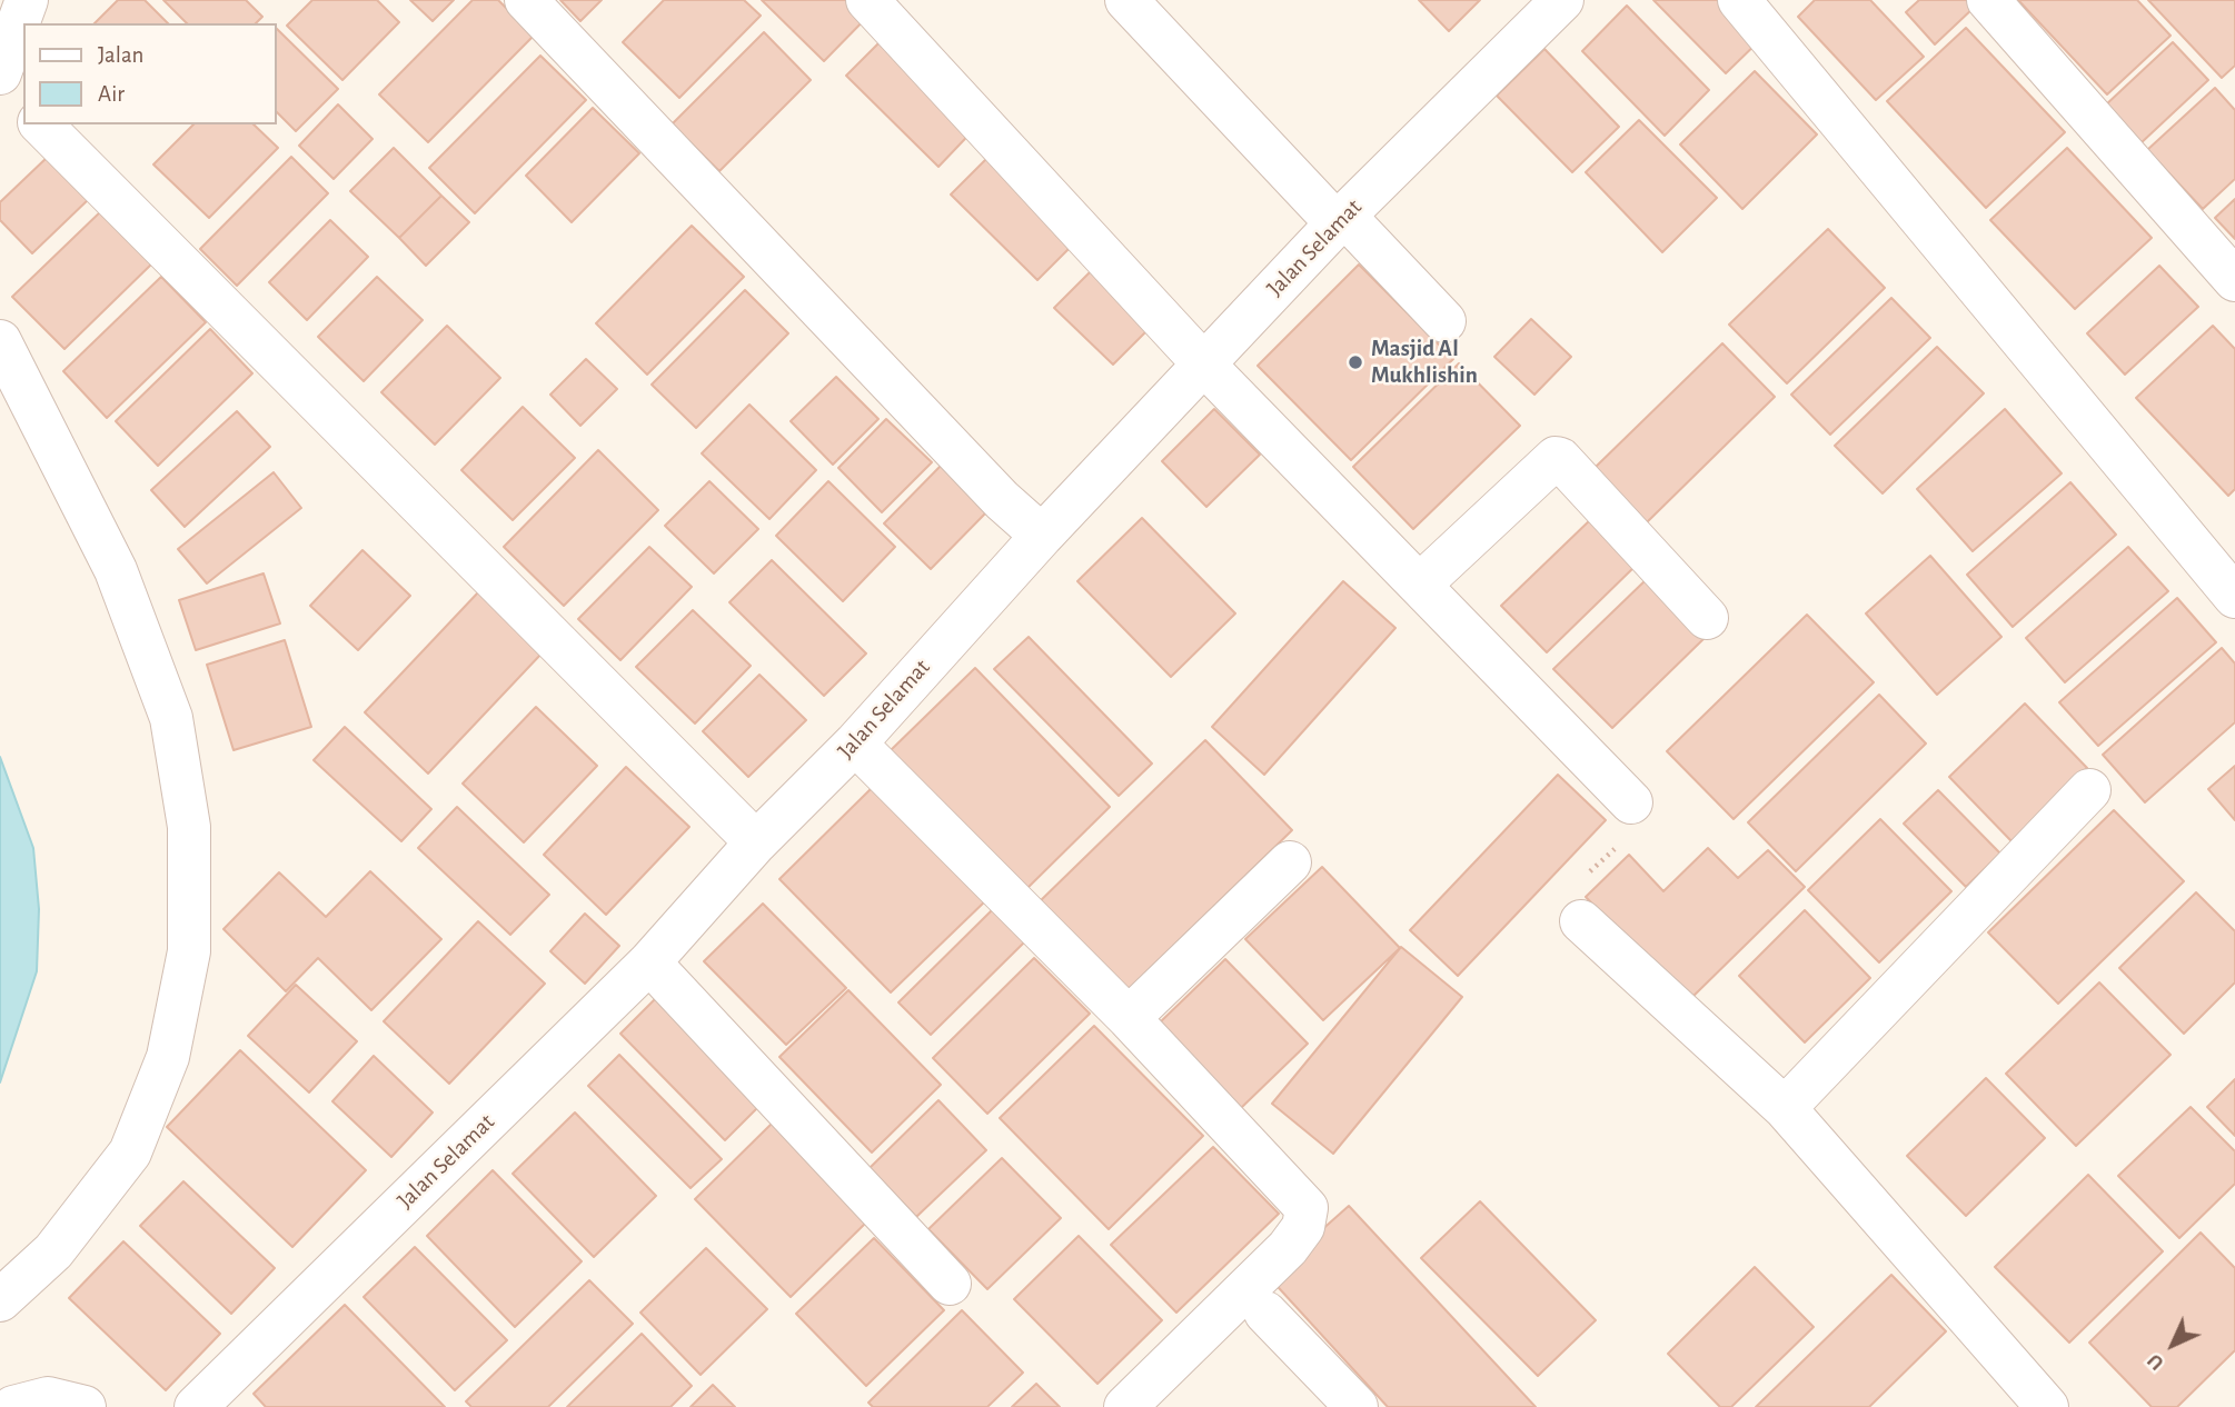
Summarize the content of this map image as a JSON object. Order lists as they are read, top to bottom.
{
  "streets": {
    "street": ["Jalan Selamat"]
  },
  "places": ["Masjid Al Mukhlishin"],
  "legend": ["Jalan", "Air"],
  "north": "bottom left"
}
